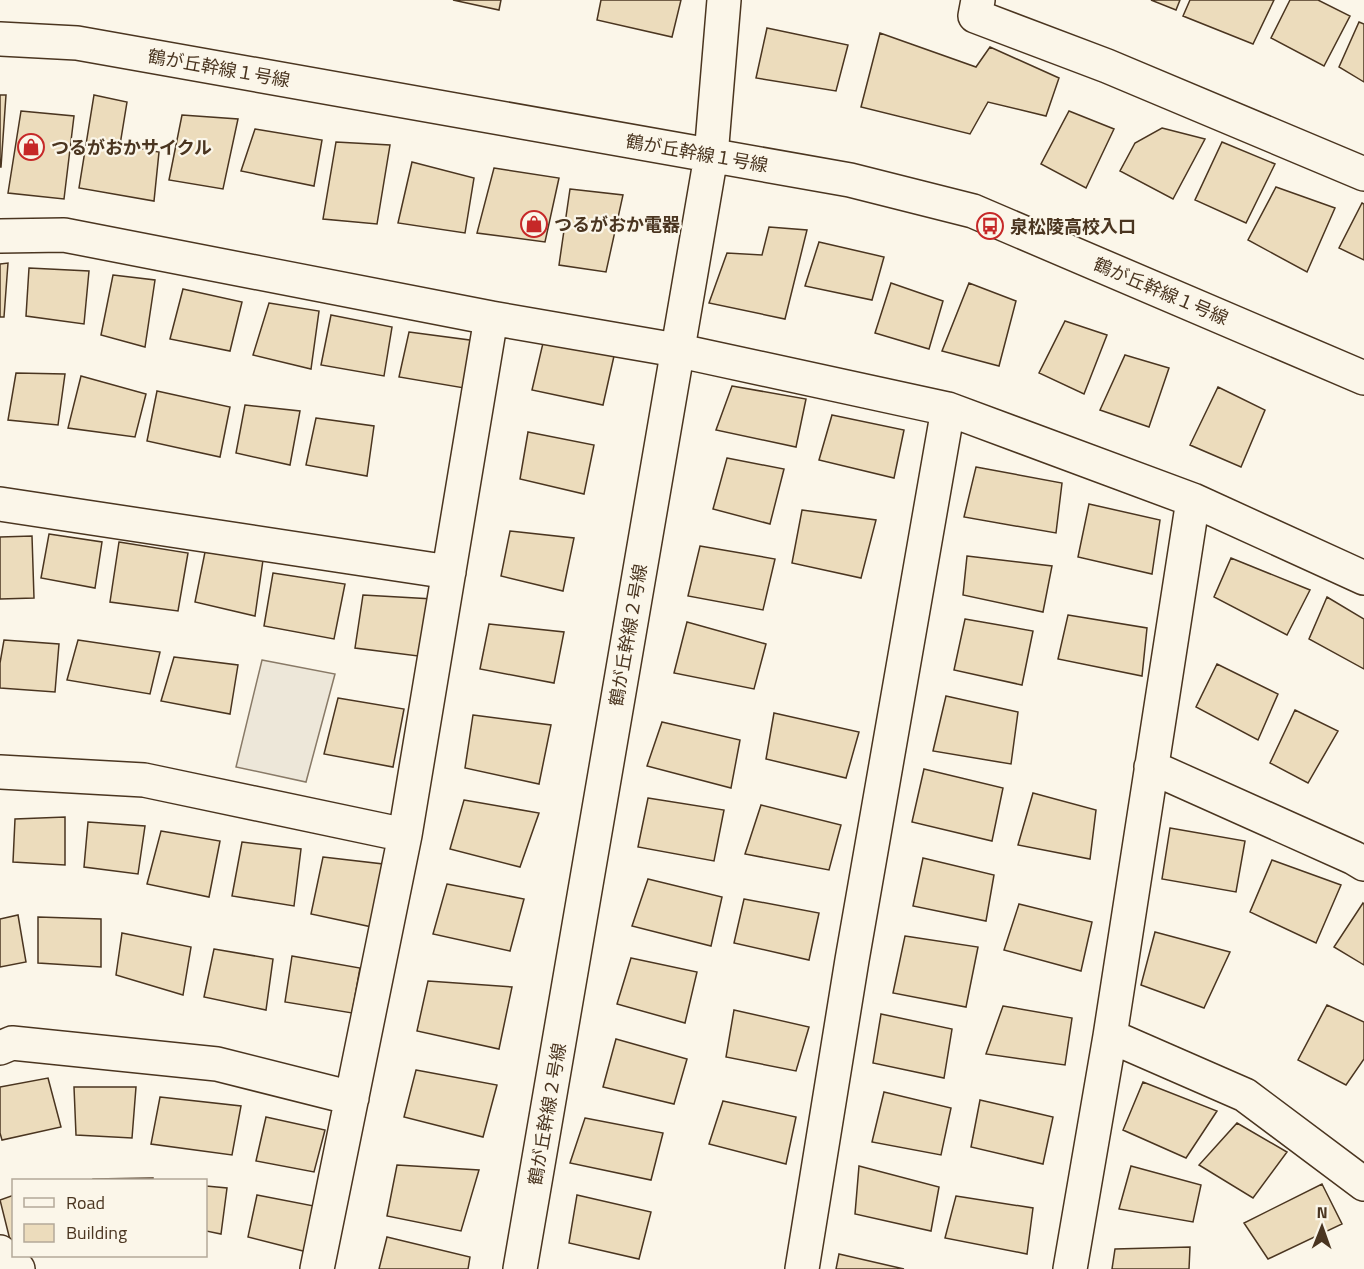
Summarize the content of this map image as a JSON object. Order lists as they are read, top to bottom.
{
  "streets": {
    "street": ["鶴が丘幹線１号線", "鶴が丘幹線２号線"]
  },
  "crossings": [
    ["鶴が丘幹線１号線", "鶴が丘幹線２号線"]
  ],
  "places": {
    "shop": ["つるがおかサイクル", "つるがおか電器"],
    "bus stop": ["泉松陵高校入口"]
  },
  "legend": ["Road", "Building"],
  "north": "top"
}
